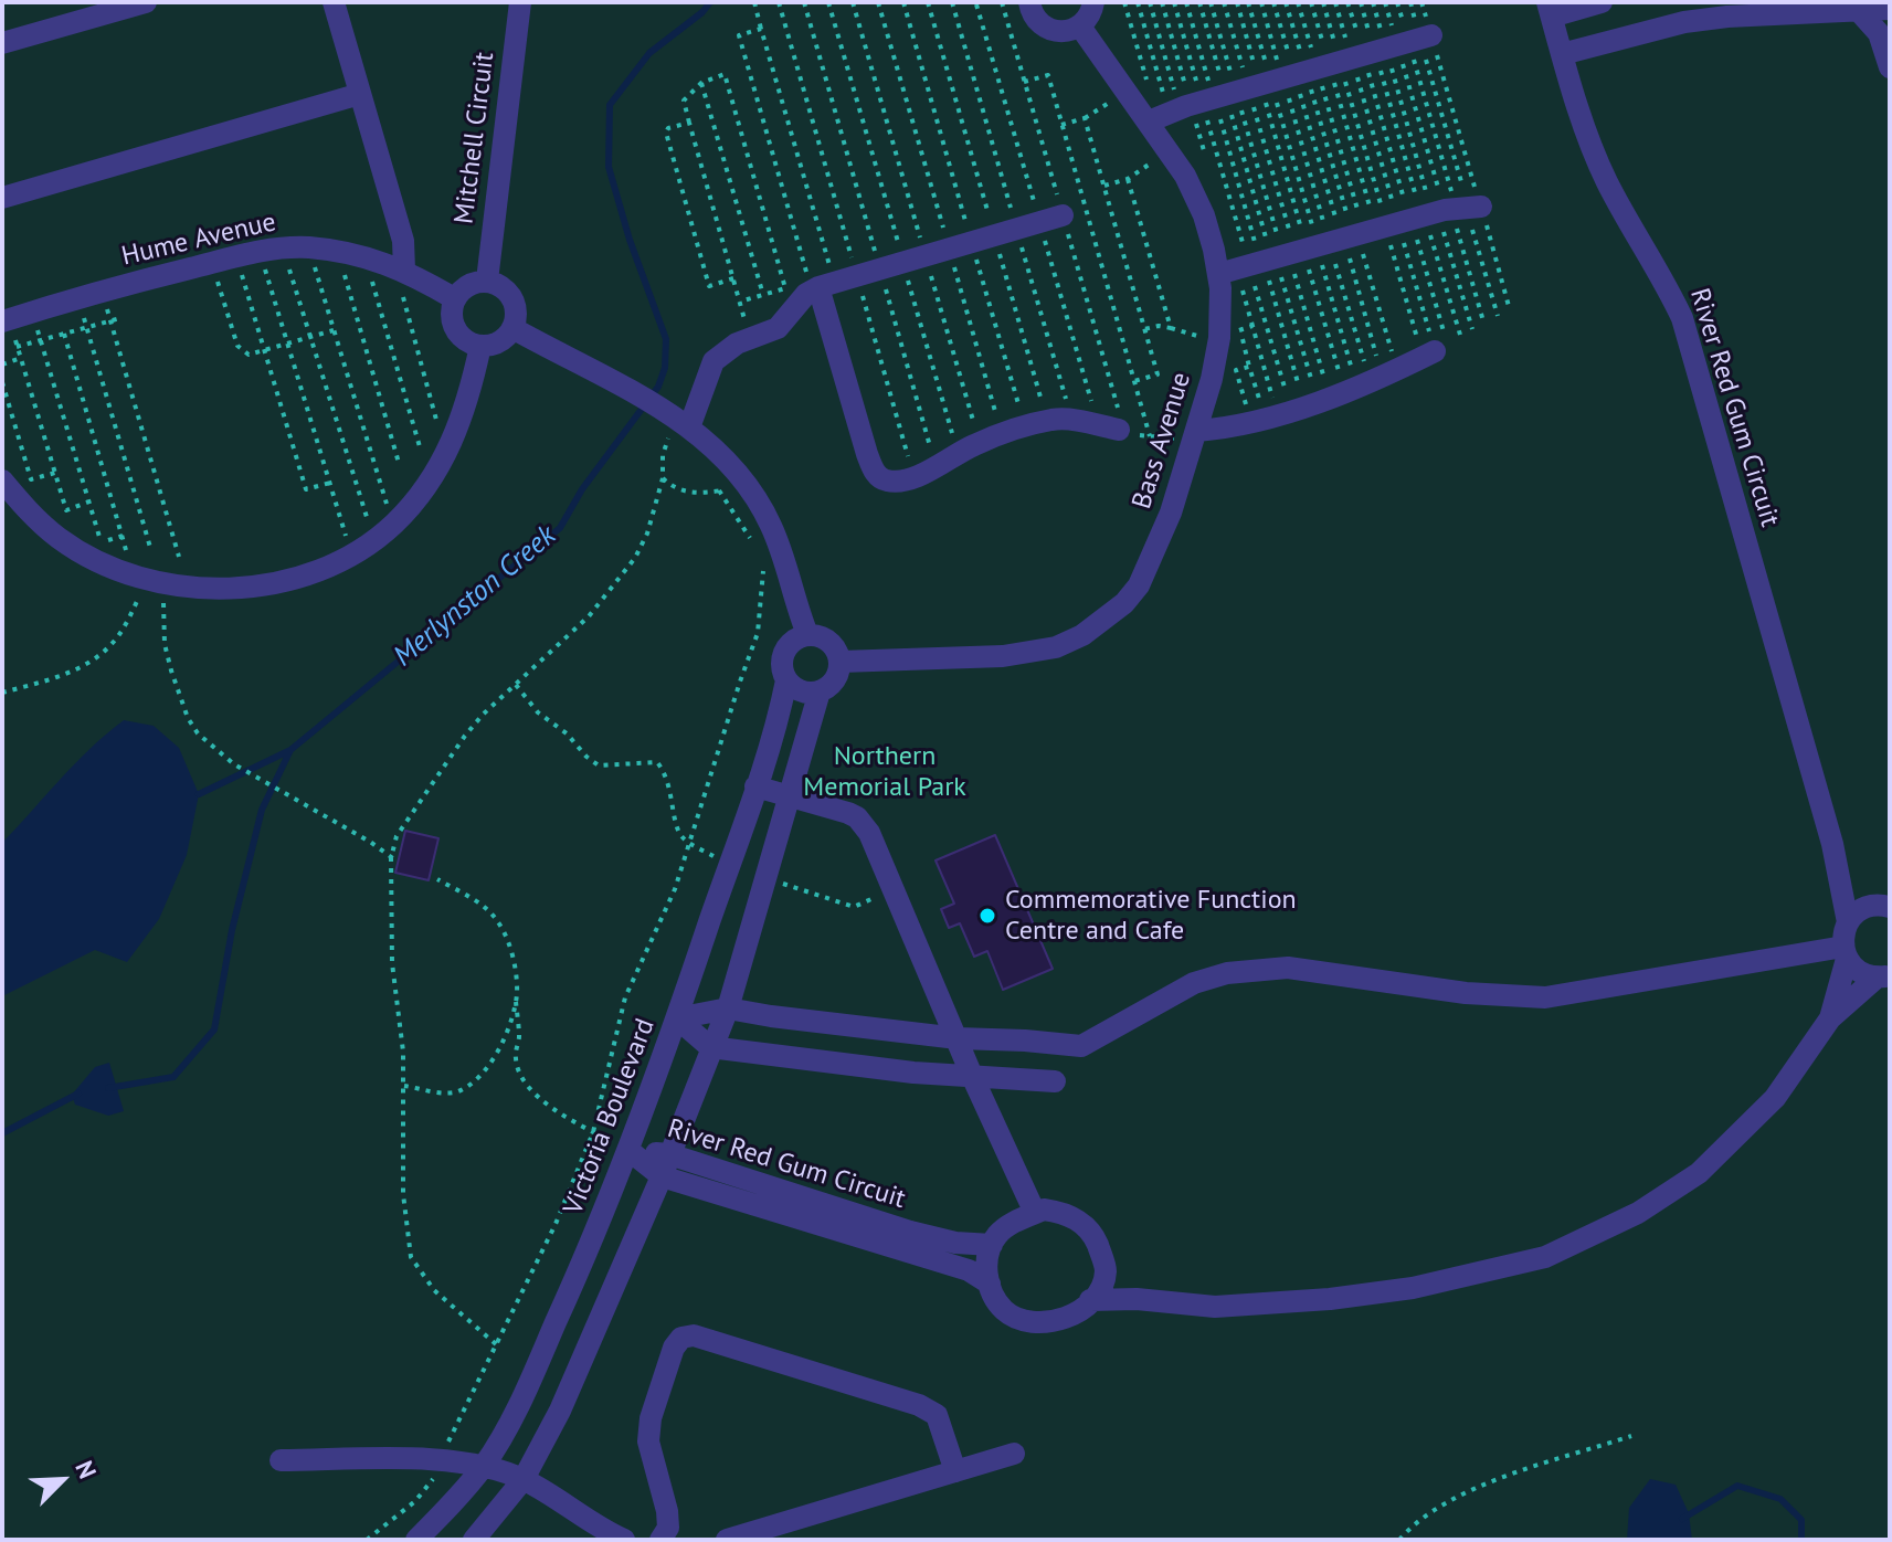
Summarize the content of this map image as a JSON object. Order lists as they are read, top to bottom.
{
  "streets": {
    "lane": [
      "Mitchell Circuit",
      "Hume Avenue",
      "River Red Gum Circuit",
      "Bass Avenue",
      "Victoria Boulevard"
    ]
  },
  "crossings": [
    ["Mitchell Circuit", "Hume Avenue"],
    ["River Red Gum Circuit", "Victoria Boulevard"],
    ["Bass Avenue", "Victoria Boulevard"]
  ],
  "water": ["Merlynston Creek"],
  "parks": ["Northern Memorial Park"],
  "places": ["Commemorative Function Centre and Cafe"],
  "north": "top right"
}
